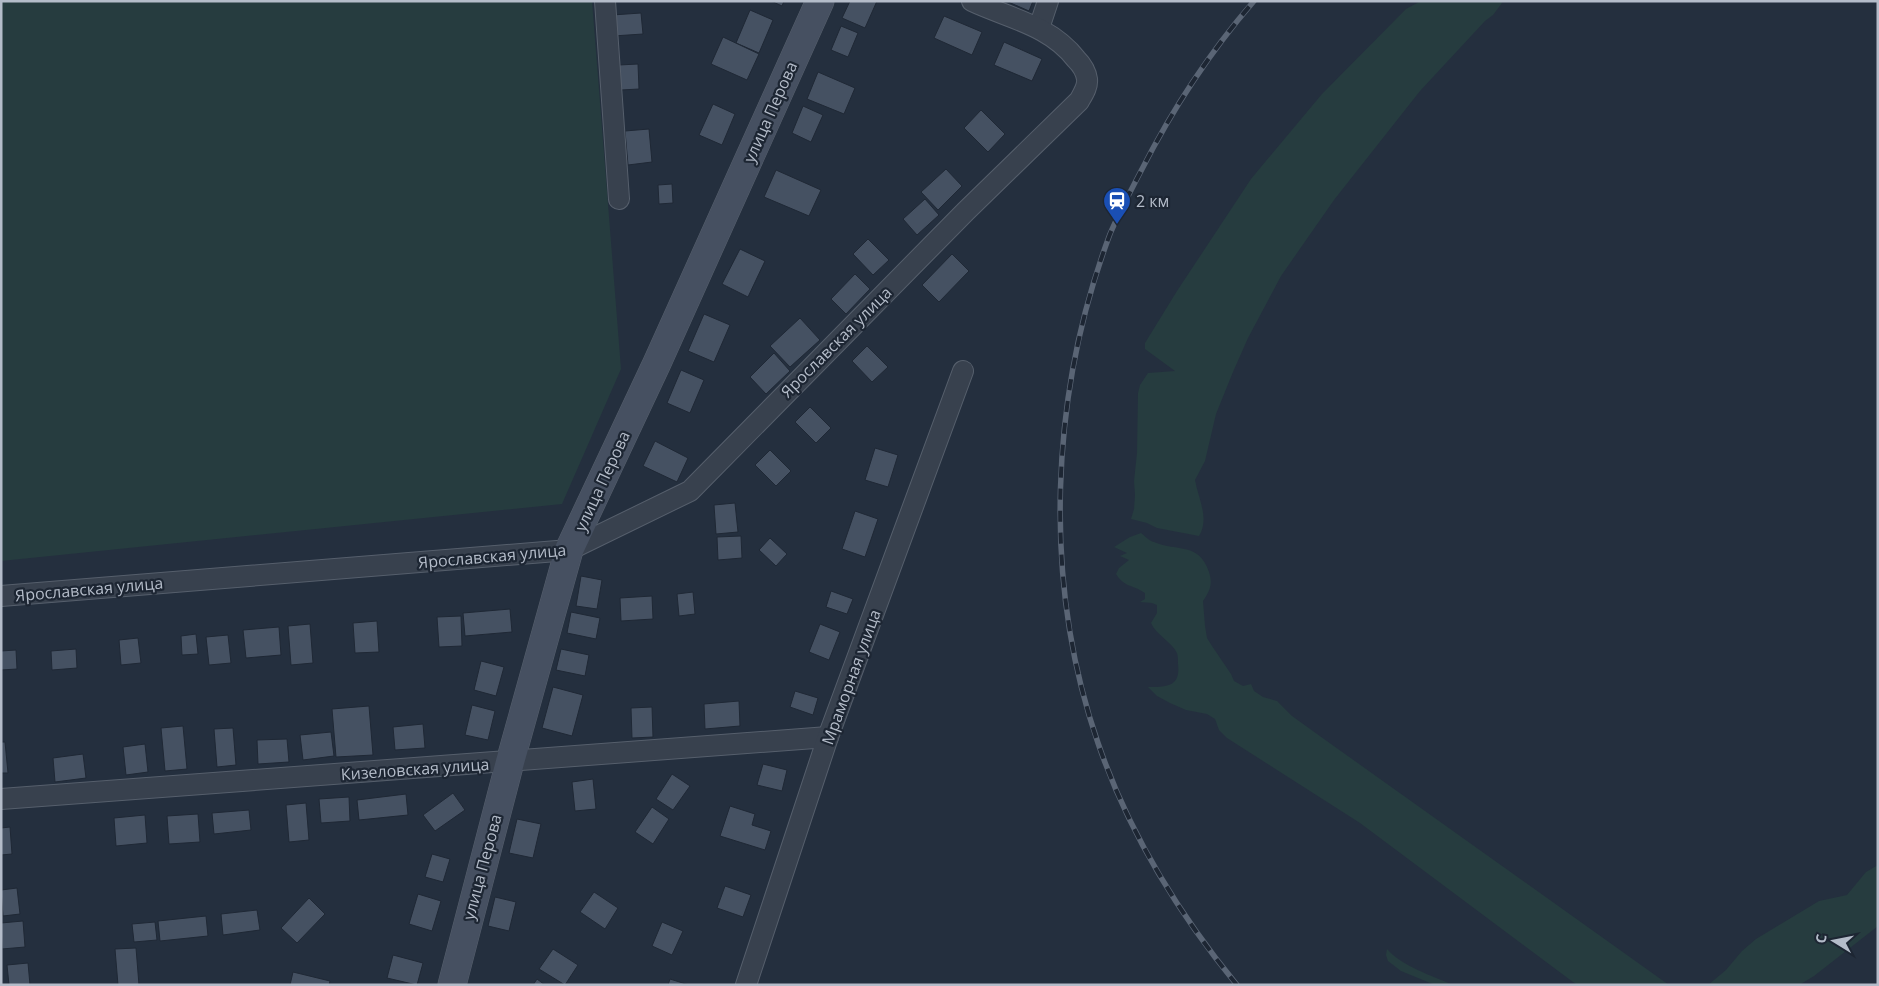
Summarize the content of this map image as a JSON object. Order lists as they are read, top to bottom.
{
  "streets": {
    "main road": ["улица Перова"],
    "street": ["Ярославская улица", "Мраморная улица", "Кизеловская улица"]
  },
  "crossings": [
    ["улица Перова", "Ярославская улица"],
    ["улица Перова", "Кизеловская улица"],
    ["Мраморная улица", "Кизеловская улица"]
  ],
  "places": {
    "station": ["2 км"]
  },
  "north": "left"
}
